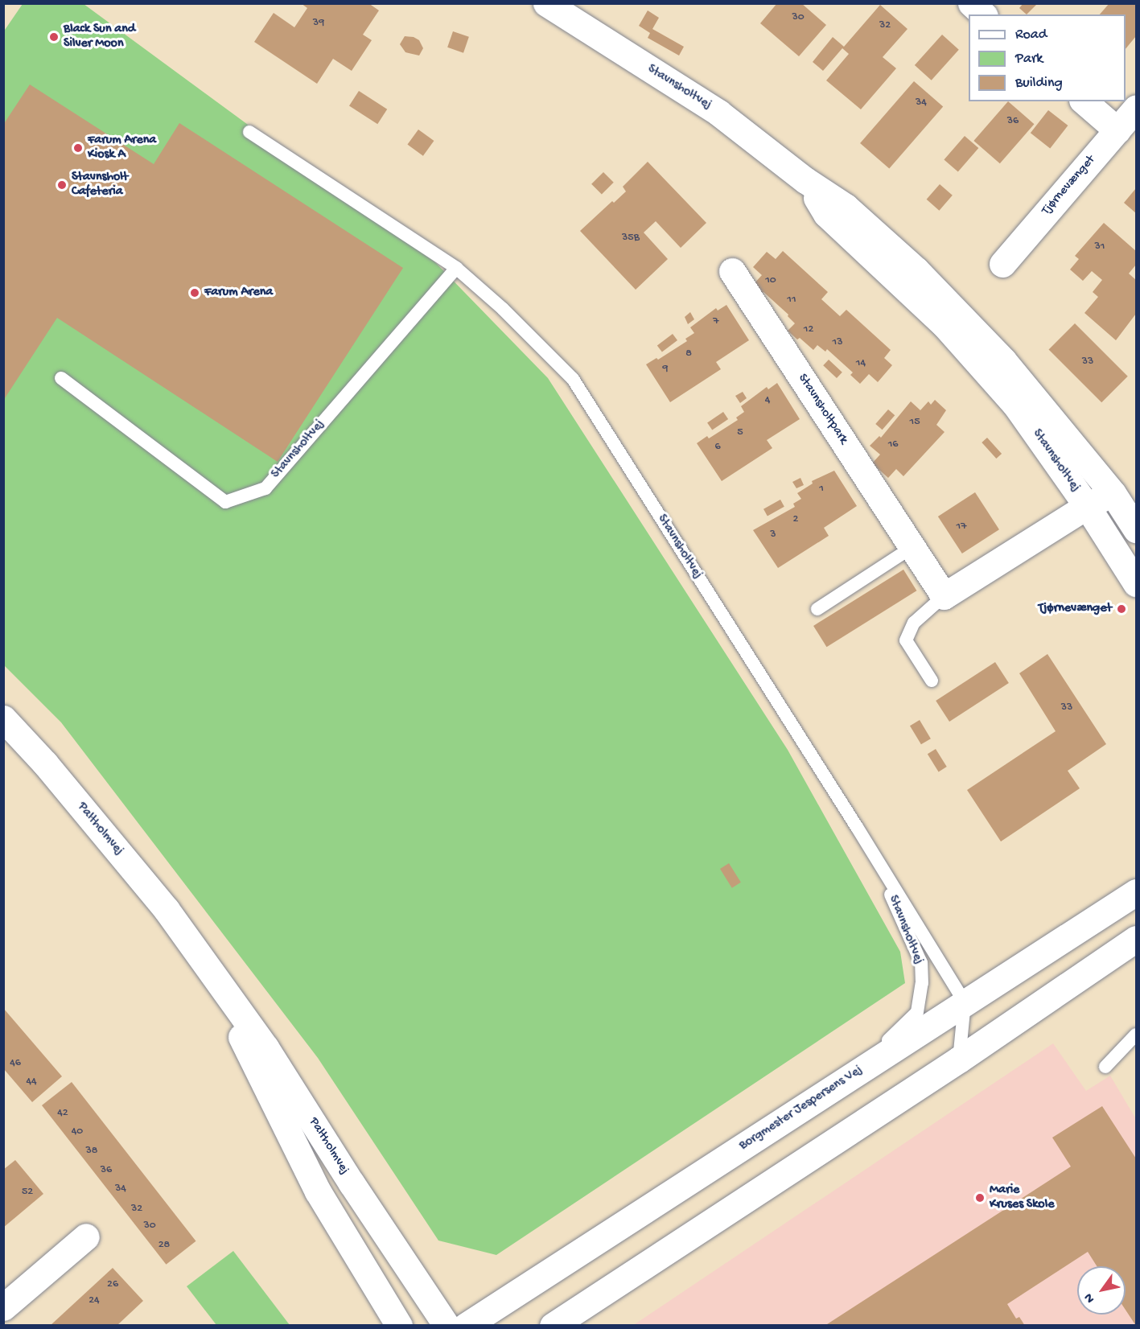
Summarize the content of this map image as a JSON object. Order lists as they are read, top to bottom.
{
  "streets": {
    "street": [
      "Stavnsholtvej",
      "Tjørnevænget",
      "Stavnsholtpark",
      "Paltholmvej",
      "Borgmester Jespersens Vej"
    ]
  },
  "crossings": [
    ["Stavnsholtvej", "Borgmester Jespersens Vej"]
  ],
  "places": [
    "Black Sun and Silver Moon",
    "Farum Arena Kiosk A",
    "Stavnsholt Cafeteria",
    "Farum Arena",
    "Tjørnevænget",
    "Marie Kruses Skole"
  ],
  "house_numbers": [
    "30",
    "39",
    "32",
    "34",
    "36",
    "35B",
    "31",
    "10",
    "11",
    "7",
    "12",
    "13",
    "8",
    "33",
    "14",
    "9",
    "4",
    "15",
    "5",
    "16",
    "6",
    "1",
    "2",
    "17",
    "3",
    "33",
    "46",
    "44",
    "42",
    "40",
    "38",
    "36",
    "34",
    "52",
    "32",
    "30",
    "28",
    "26",
    "24"
  ],
  "legend": ["Road", "Park", "Building"],
  "north": "bottom left"
}
